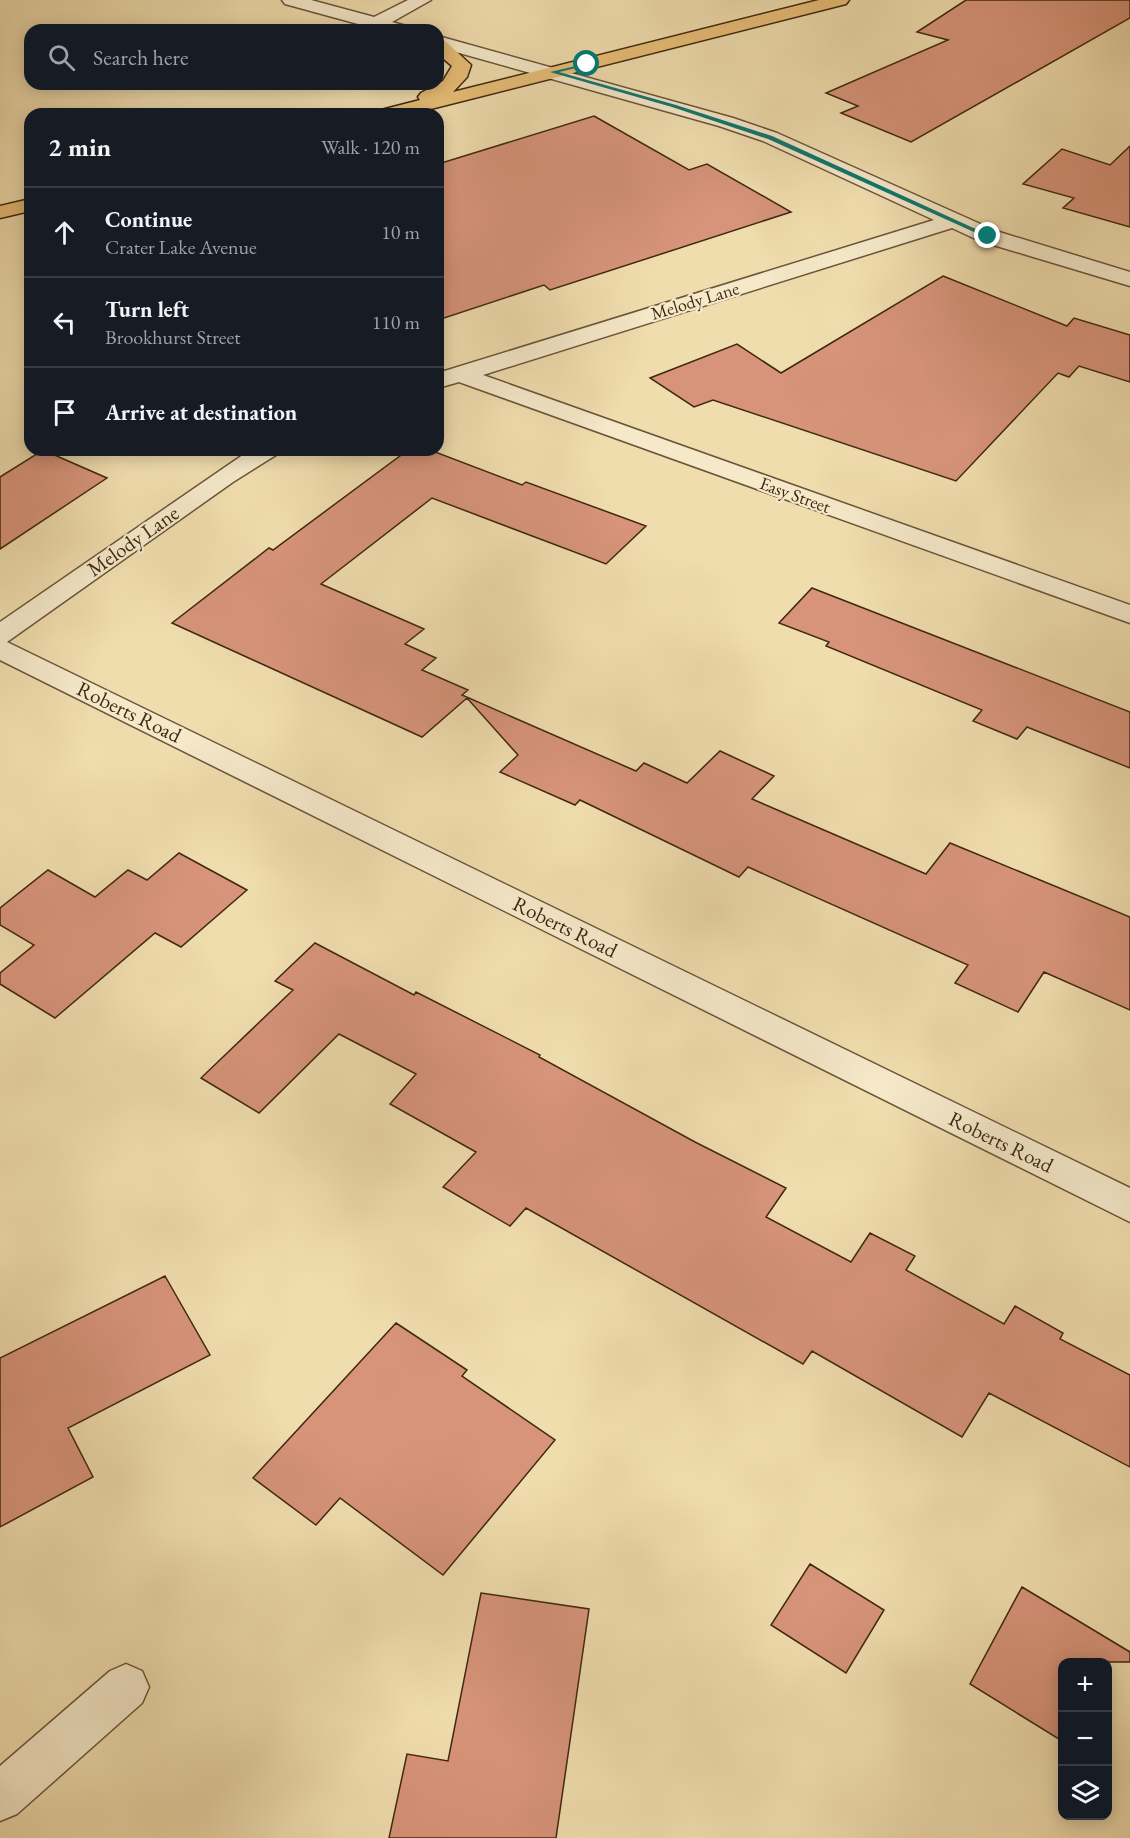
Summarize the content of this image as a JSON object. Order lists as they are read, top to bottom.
{
  "streets": {
    "street": ["Melody Lane", "Easy Street", "Roberts Road"]
  },
  "crossings": [
    ["Melody Lane", "Easy Street"]
  ],
  "page": {
    "search": "Search here",
    "heading": ["2 min", "Walk · 120 m"],
    "list": [
      ["Continue", "Crater Lake Avenue", "10 m"],
      ["Turn left", "Brookhurst Street", "110 m"],
      "Arrive at destination"
    ],
    "map_buttons": ["+", "−"]
  }
}
